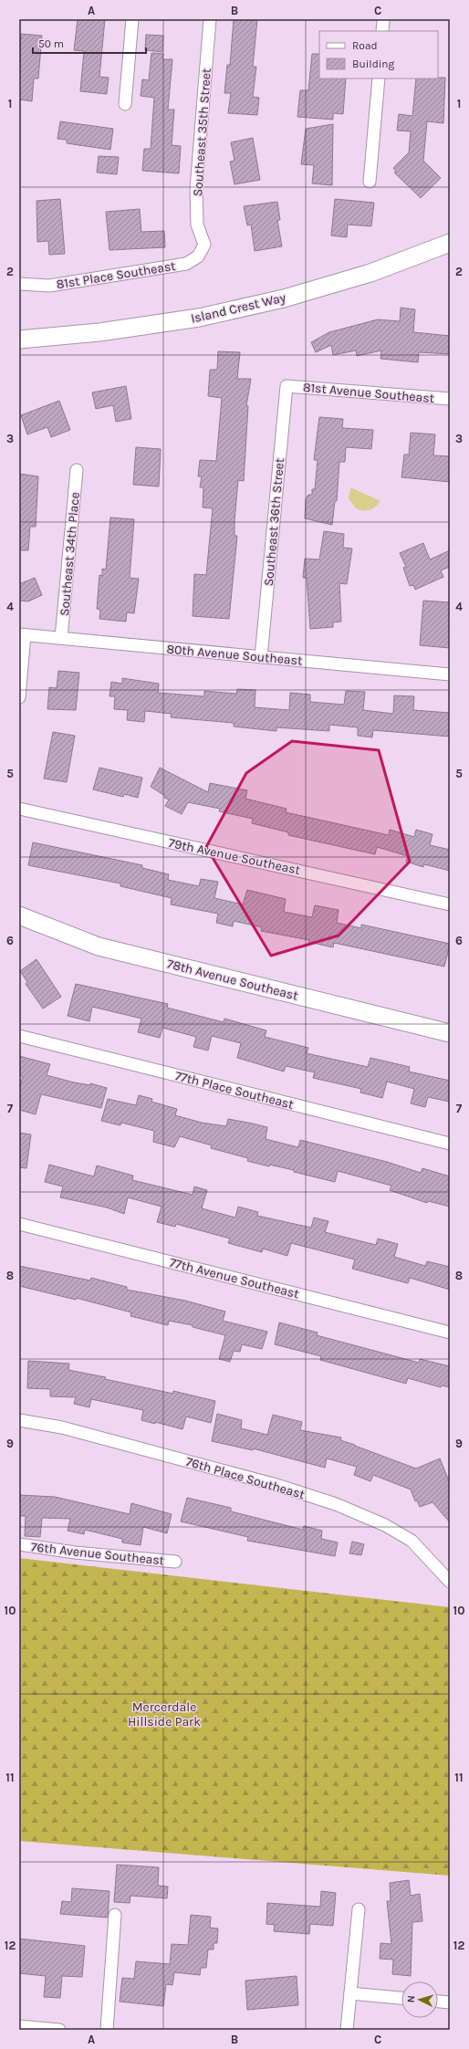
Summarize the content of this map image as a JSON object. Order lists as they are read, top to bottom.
{
  "streets": {
    "street": [
      "Southeast 35th Street",
      "81st Place Southeast",
      "Island Crest Way",
      "81st Avenue Southeast",
      "Southeast 36th Street",
      "Southeast 34th Place",
      "80th Avenue Southeast",
      "79th Avenue Southeast",
      "78th Avenue Southeast",
      "77th Place Southeast",
      "77th Avenue Southeast",
      "76th Place Southeast",
      "76th Avenue Southeast"
    ]
  },
  "crossings": [
    ["Southeast 35th Street", "81st Place Southeast"],
    ["81st Avenue Southeast", "Southeast 36th Street"],
    ["Southeast 36th Street", "80th Avenue Southeast"],
    ["Southeast 34th Place", "80th Avenue Southeast"]
  ],
  "parks": ["Mercerdale Hillside Park"],
  "legend": ["Road", "Building"],
  "scale_bar": "50 m",
  "north": "left",
  "grid": {
    "columns": ["A", "B", "C"],
    "rows": [
      "1",
      "2",
      "3",
      "4",
      "5",
      "6",
      "7",
      "8",
      "9",
      "10",
      "11",
      "12"
    ]
  }
}
